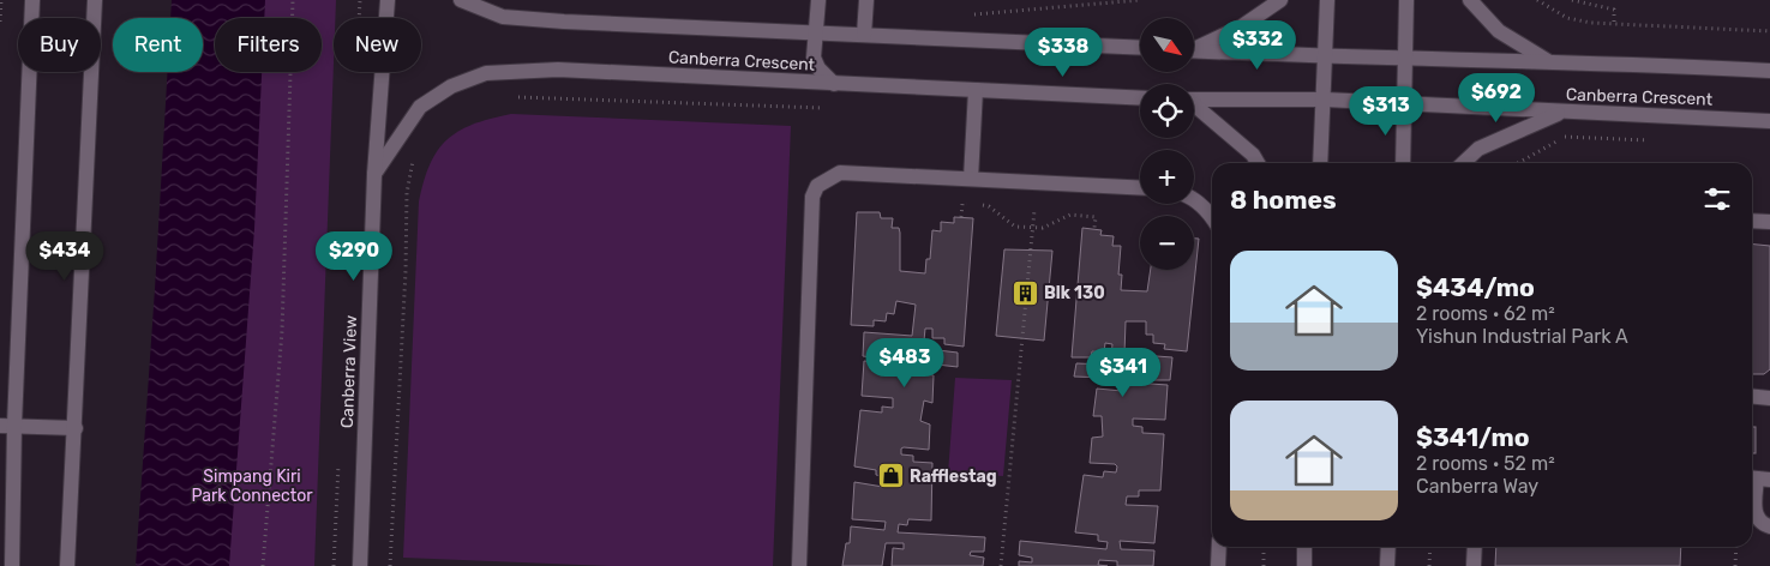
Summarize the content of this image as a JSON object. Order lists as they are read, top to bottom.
{
  "streets": {
    "street": ["Canberra Crescent", "Canberra View"]
  },
  "crossings": [
    ["Canberra Crescent", "Canberra View"]
  ],
  "parks": ["Simpang Kiri Park Connector"],
  "places": {
    "building": ["Blk 130"],
    "shop": ["Rafflestag"]
  },
  "north": "bottom right",
  "page": {
    "map_buttons": ["+", "−"],
    "chip": [
      "Buy",
      "Rent",
      "Filters",
      "New"
    ],
    "price": [
      "$332",
      "$338",
      "$692",
      "$313",
      "$434",
      "$290",
      "$483",
      "$341"
    ],
    "heading": "8 homes",
    "list": [
      {
        "name": "$434/mo",
        "note": "2 rooms · 62 m² · Yishun Industrial Park A"
      },
      {
        "name": "$341/mo",
        "note": "2 rooms · 52 m² · Canberra Way"
      }
    ]
  }
}
